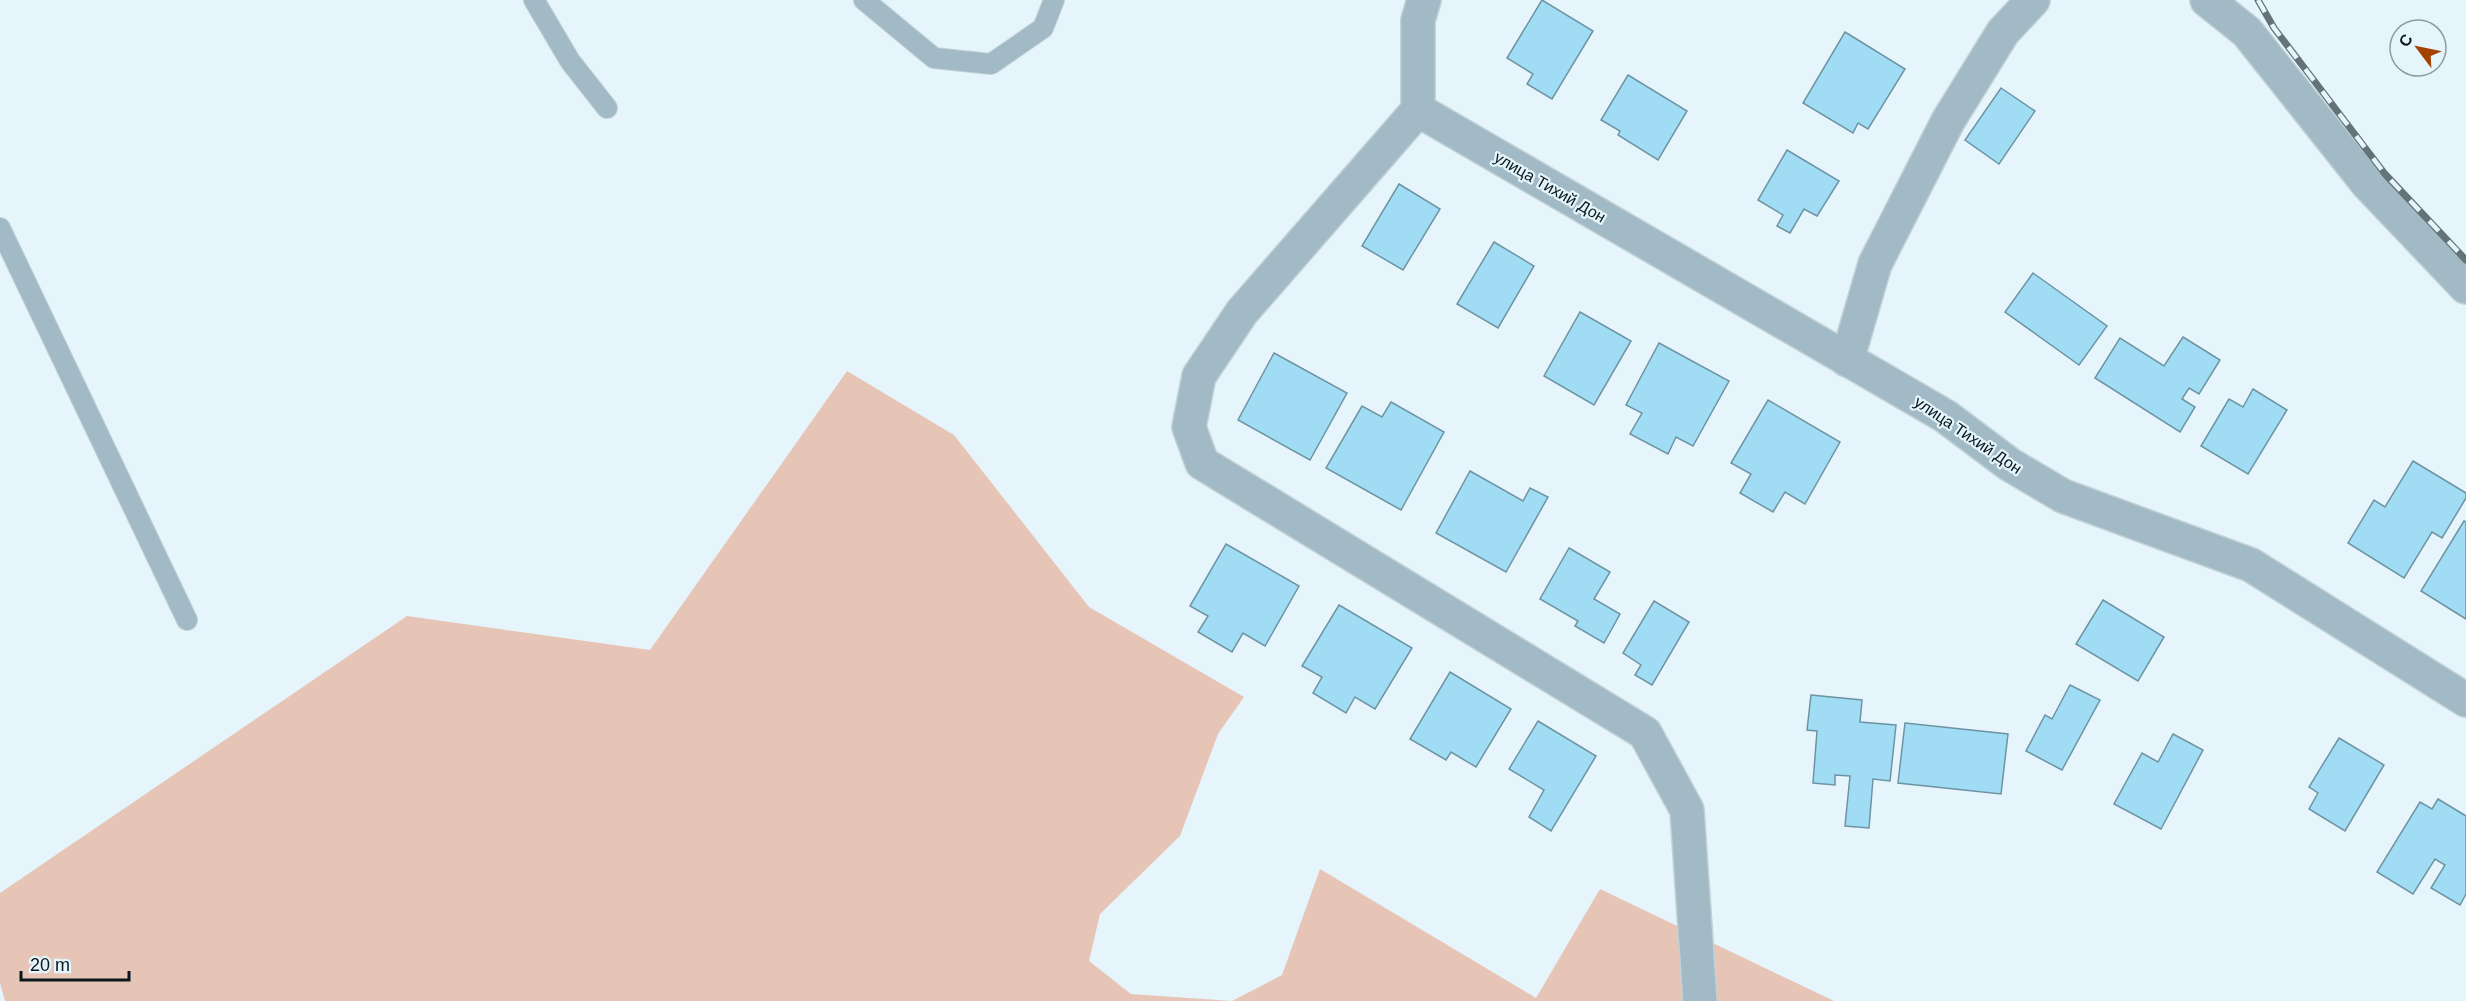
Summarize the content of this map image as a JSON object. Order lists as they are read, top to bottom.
{
  "streets": {
    "street": ["улица Тихий Дон"]
  },
  "scale_bar": "20 m",
  "north": "top left"
}
